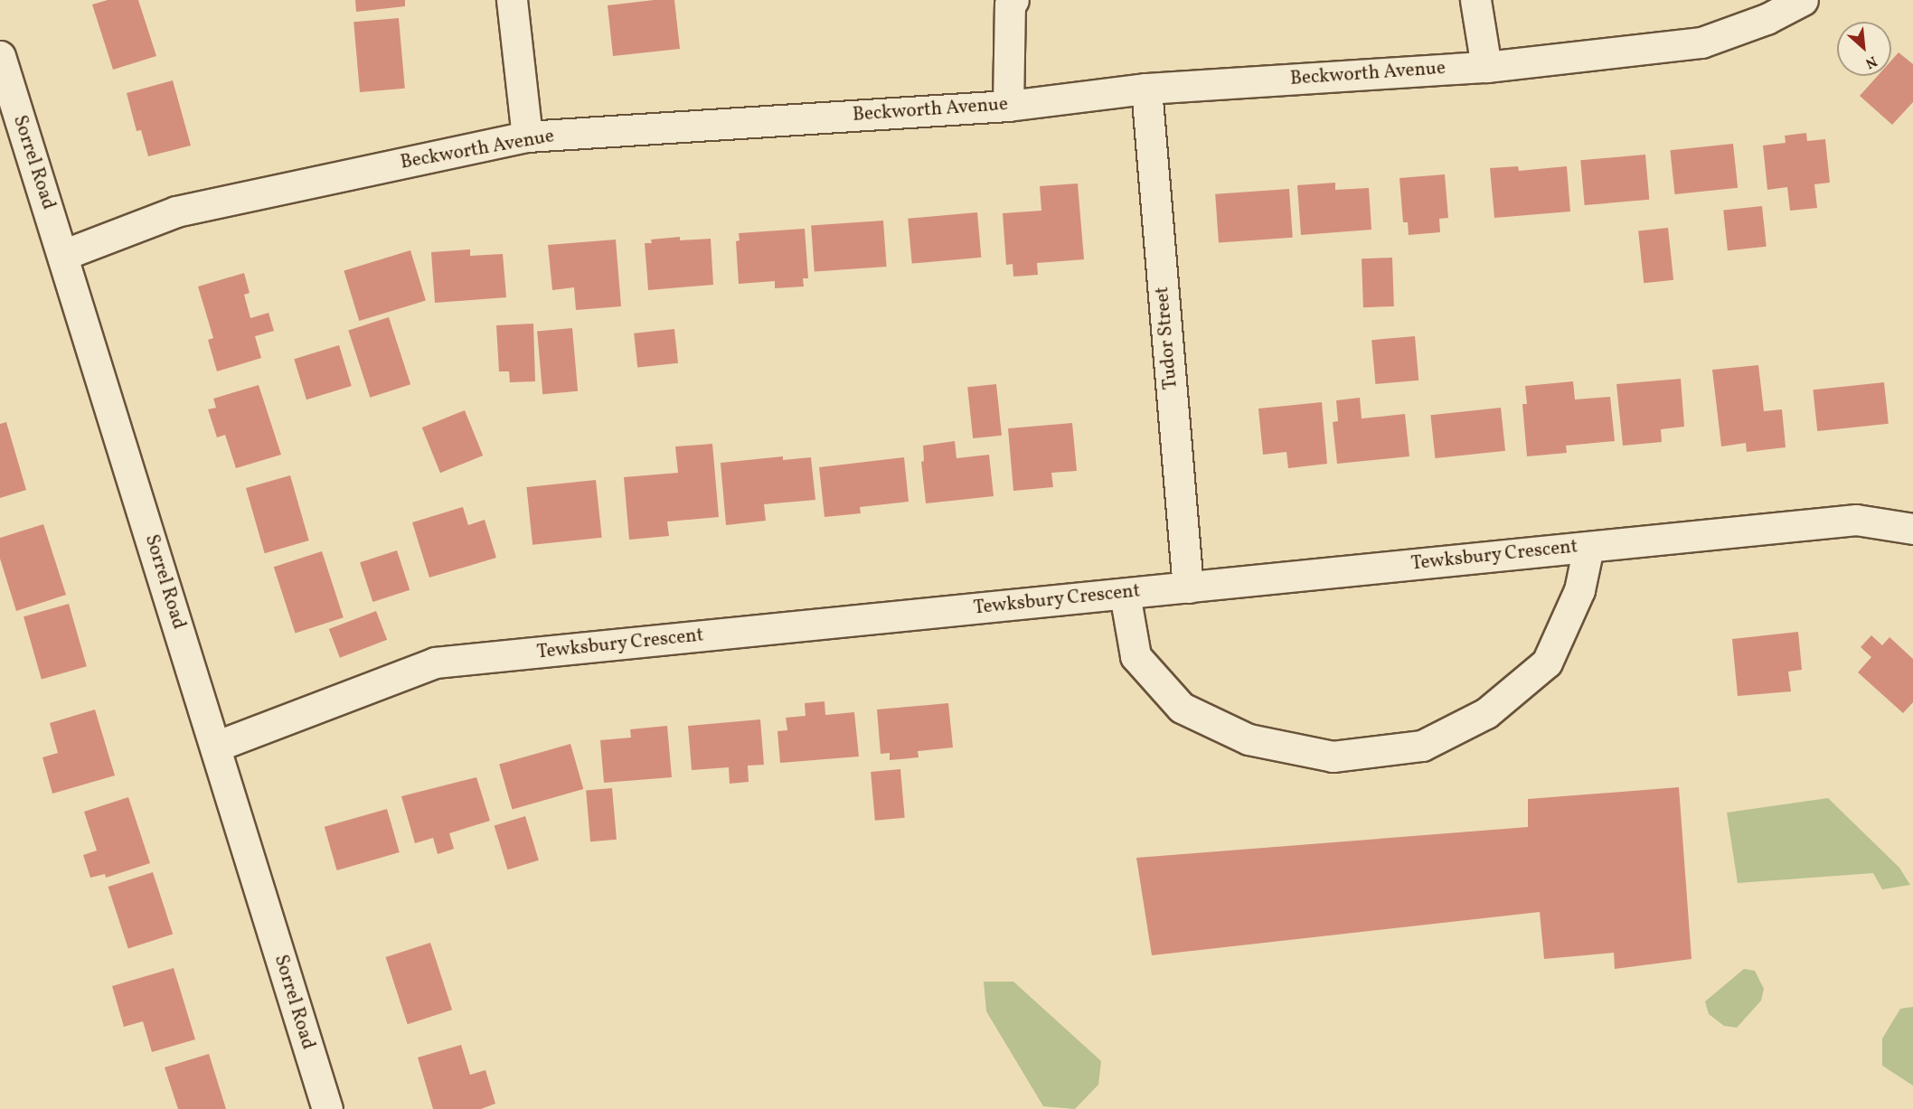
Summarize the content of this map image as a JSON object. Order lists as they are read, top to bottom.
{
  "streets": {
    "street": [
      "Beckworth Avenue",
      "Sorrel Road",
      "Tudor Street",
      "Tewksbury Crescent"
    ]
  },
  "crossings": [
    ["Beckworth Avenue", "Sorrel Road"],
    ["Beckworth Avenue", "Tudor Street"],
    ["Sorrel Road", "Tewksbury Crescent"],
    ["Tudor Street", "Tewksbury Crescent"]
  ],
  "north": "bottom right"
}
